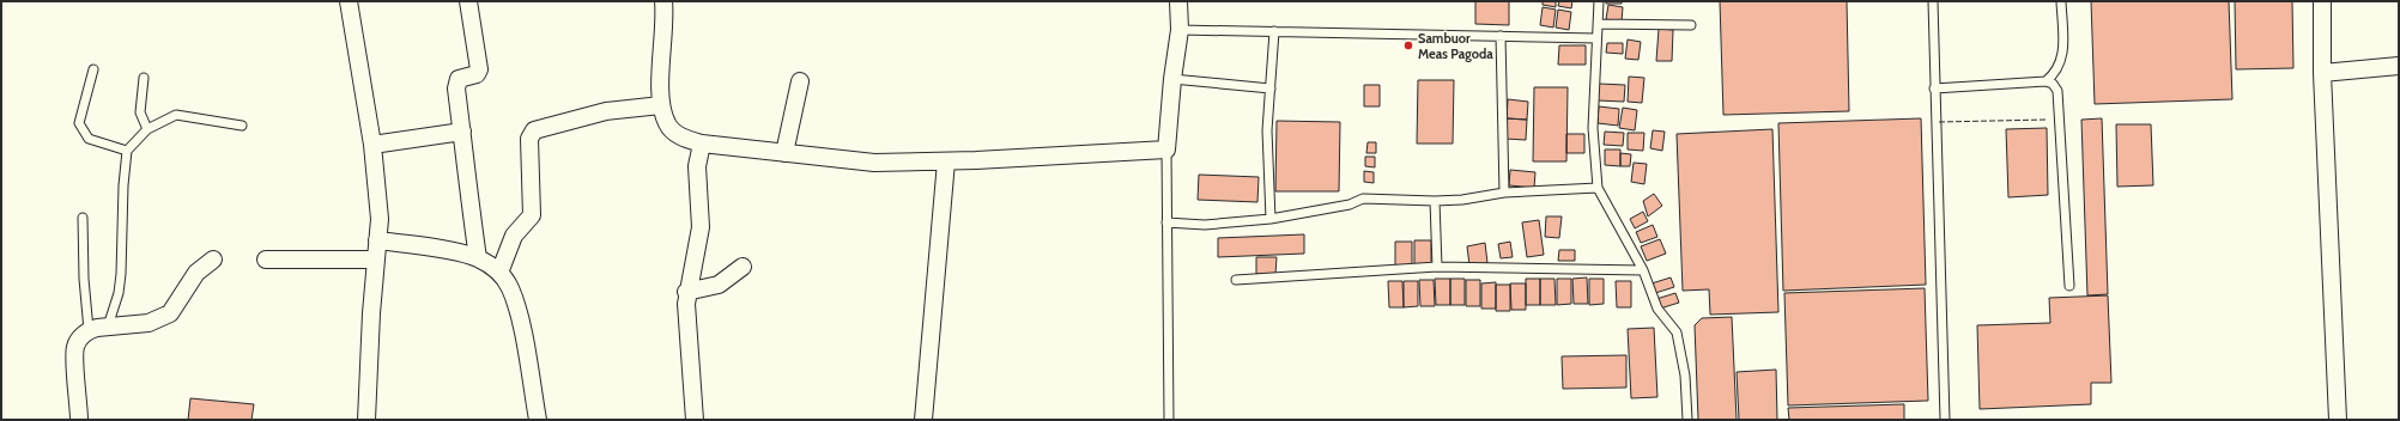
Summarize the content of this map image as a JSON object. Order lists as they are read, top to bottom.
{
  "places": ["Sambuor Meas Pagoda"]
}
